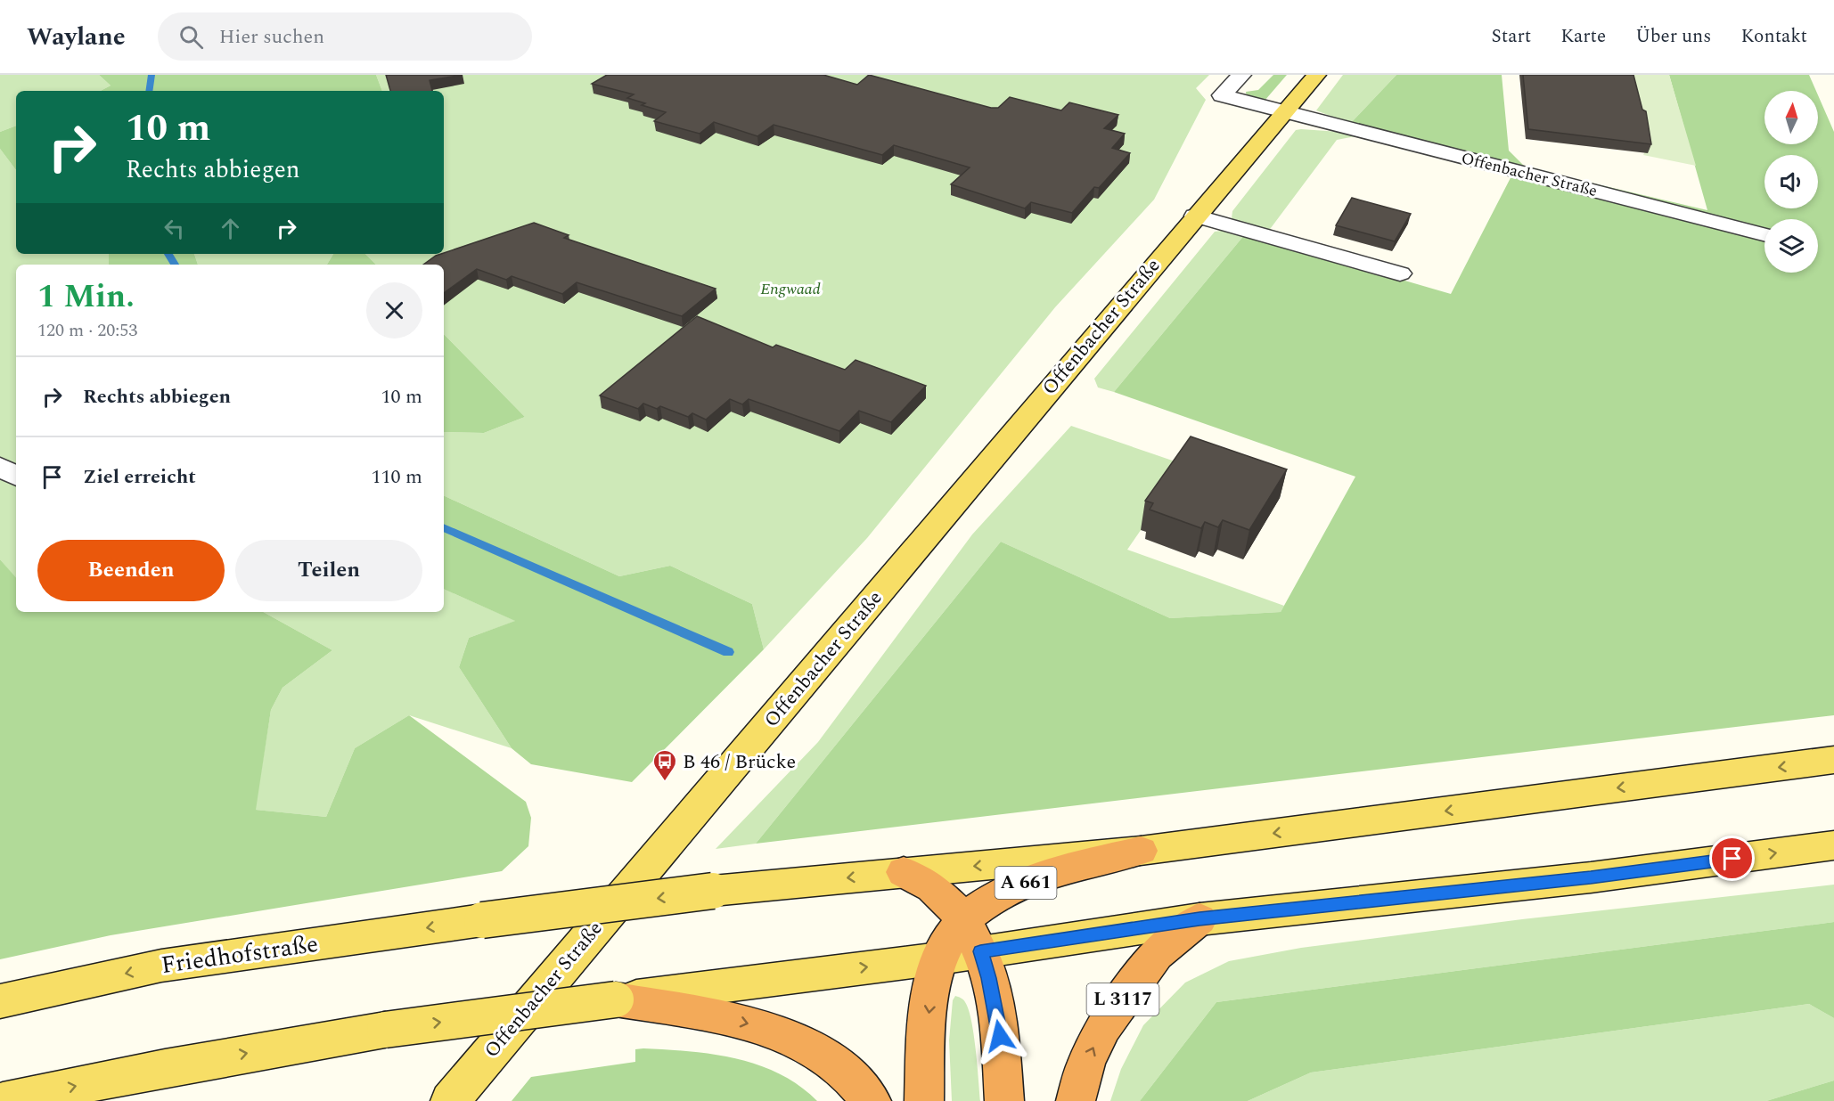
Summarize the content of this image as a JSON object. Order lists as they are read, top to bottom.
{
  "streets": {
    "highway": ["A 661", "L 3117"],
    "main road": ["Offenbacher Straße", "Friedhofstraße"]
  },
  "crossings": [
    ["A 661", "Friedhofstraße"]
  ],
  "parks": ["Engwaad"],
  "places": {
    "bus stop": ["B 46 / Brücke"]
  },
  "north": "top",
  "page": {
    "header": "Waylane",
    "search": "Hier suchen",
    "nav": [
      "Start",
      "Karte",
      "Über uns",
      "Kontakt"
    ],
    "turn": ["10 m", "Rechts abbiegen"],
    "heading": ["1 Min.", "120 m · 20:53"],
    "list": [
      {
        "name": "Rechts abbiegen",
        "value": "10 m"
      },
      {
        "name": "Ziel erreicht",
        "value": "110 m"
      }
    ],
    "buttons": ["Beenden", "Teilen"]
  }
}
